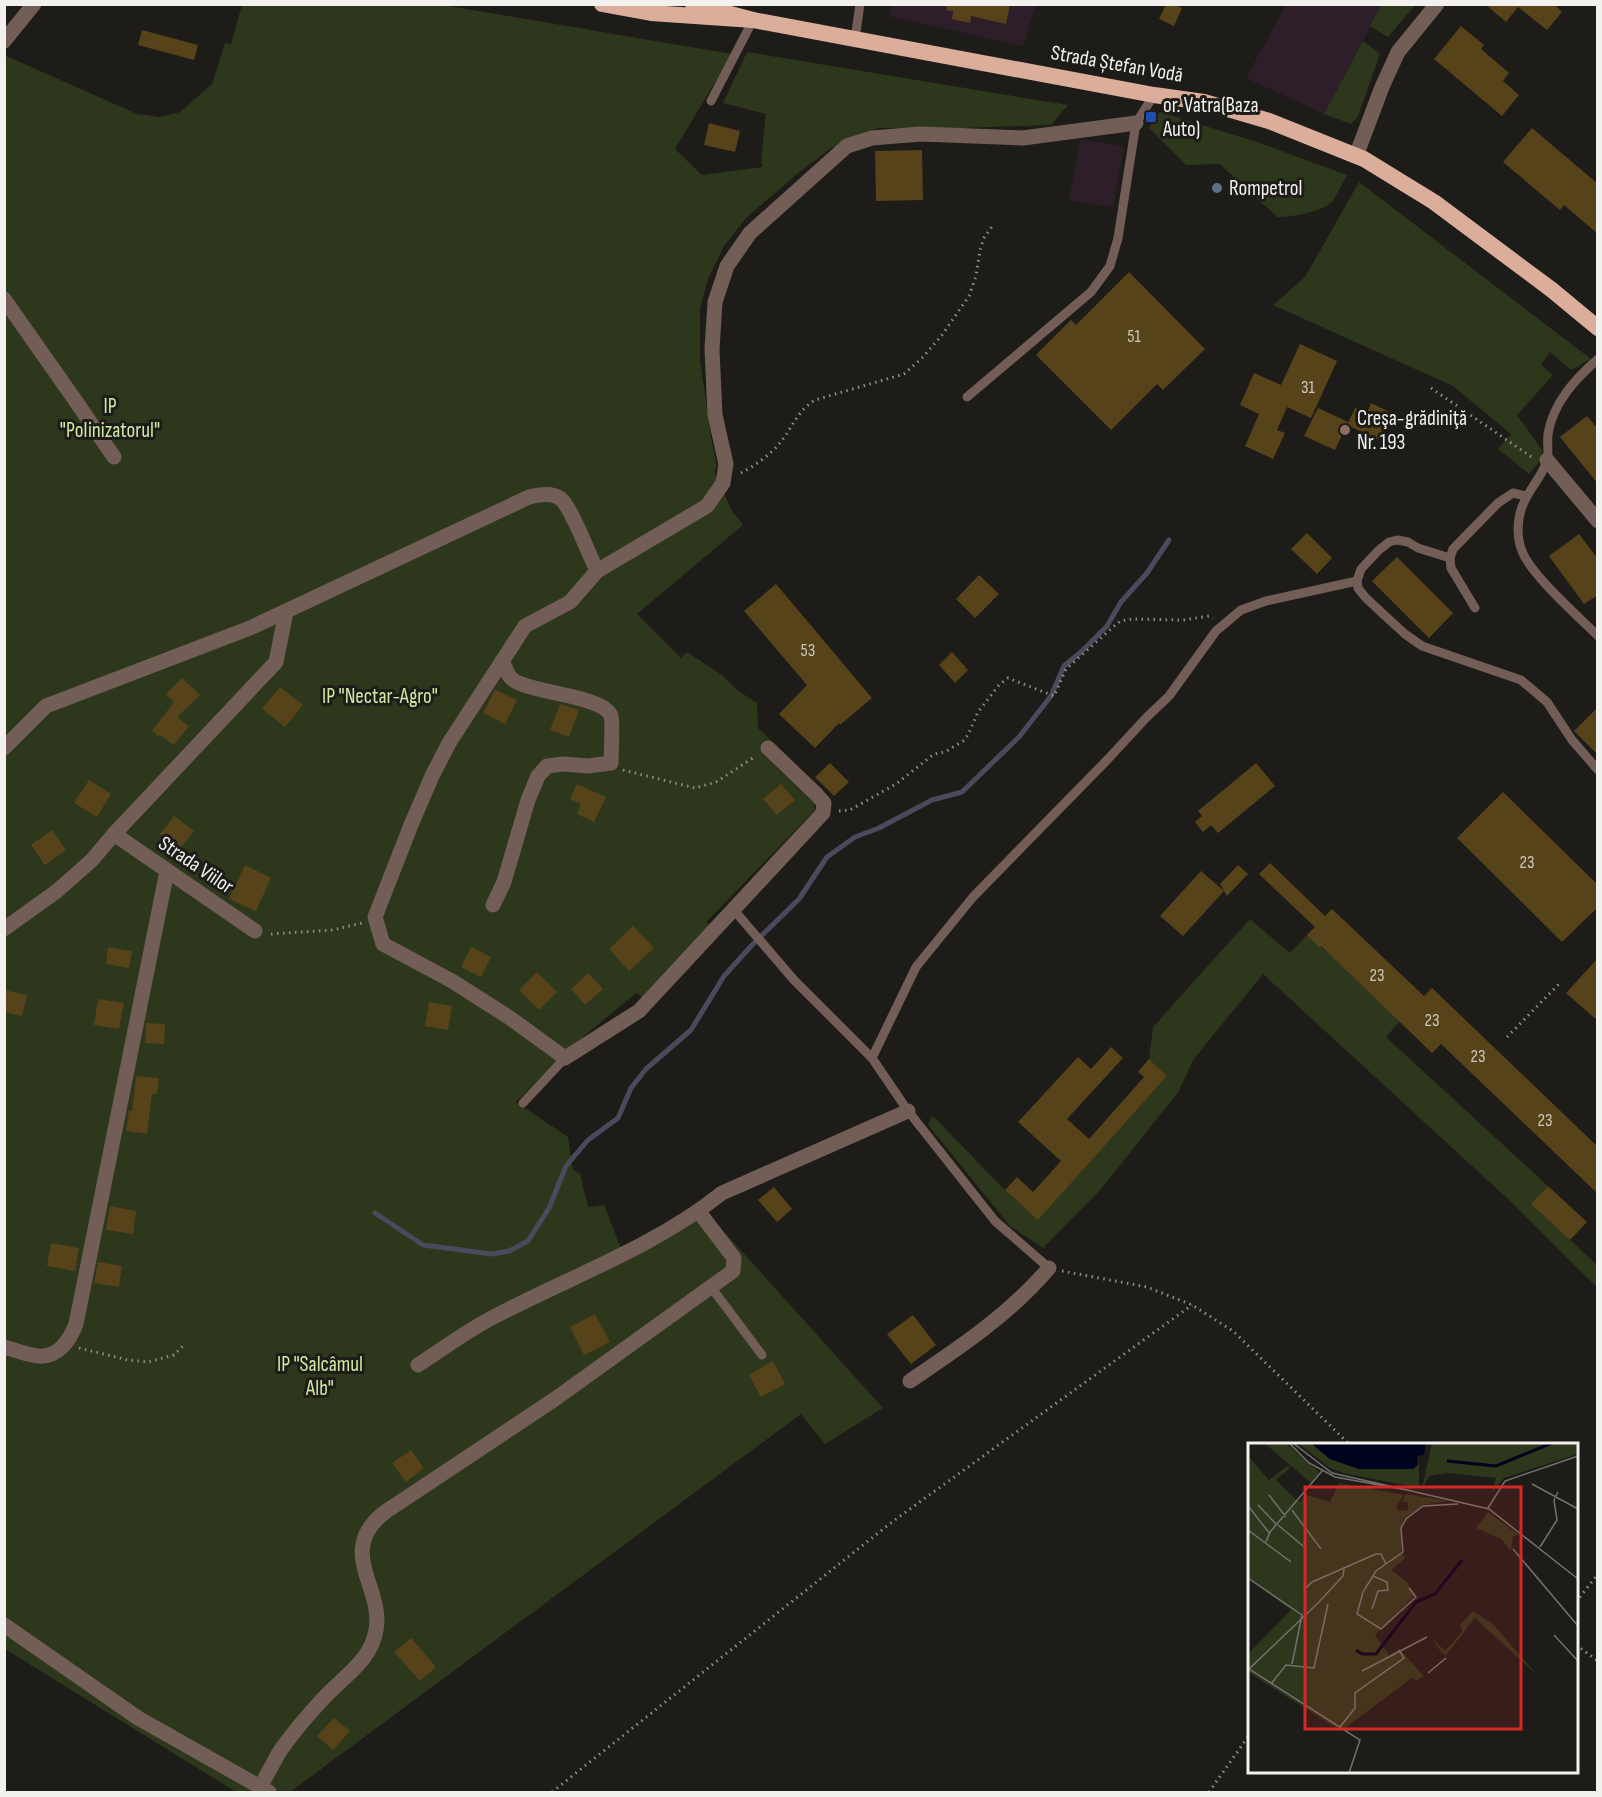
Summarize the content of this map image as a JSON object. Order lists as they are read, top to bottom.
{
  "streets": {
    "highway": ["Strada Ștefan Vodă"],
    "street": ["Strada Viilor"]
  },
  "parks": ["IP \"Polinizatorul\"", "IP \"Nectar-Agro\"", "IP \"Salcâmul Alb\""],
  "places": {
    "transit": ["or. Vatra(Baza Auto)"],
    "other": ["Rompetrol", "Creşa-grădiniţă Nr. 193"]
  },
  "house_numbers": [
    "51",
    "31",
    "53",
    "23",
    "23",
    "23",
    "23",
    "23"
  ]
}
